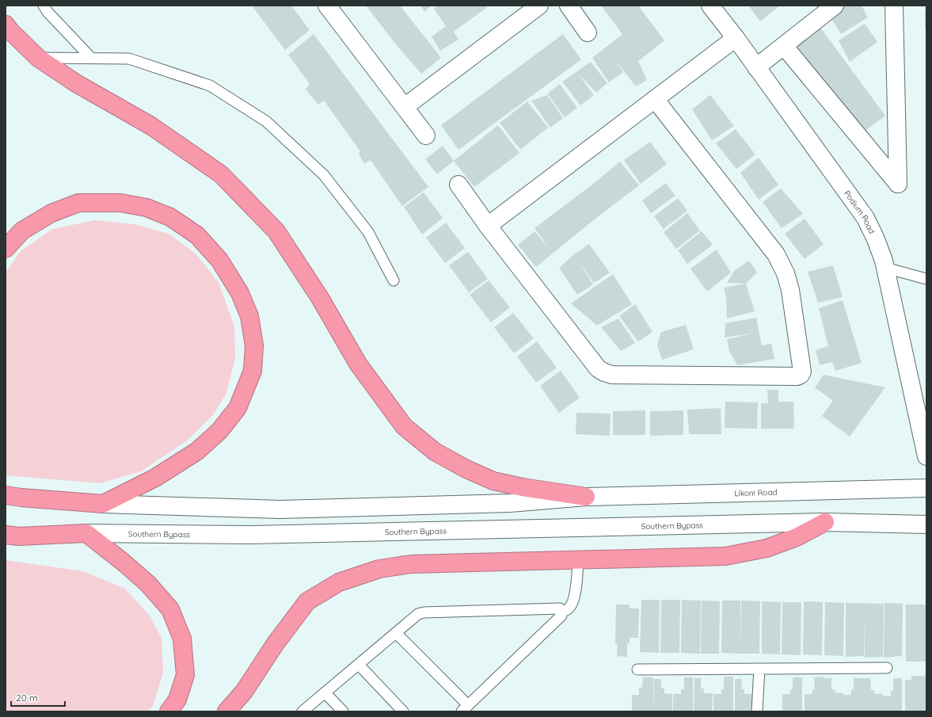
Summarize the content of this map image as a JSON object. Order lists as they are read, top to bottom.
{
  "streets": {
    "highway": ["Southern Bypass"],
    "street": ["Podium Road", "Likoni Road"]
  },
  "scale_bar": "20 m"
}
